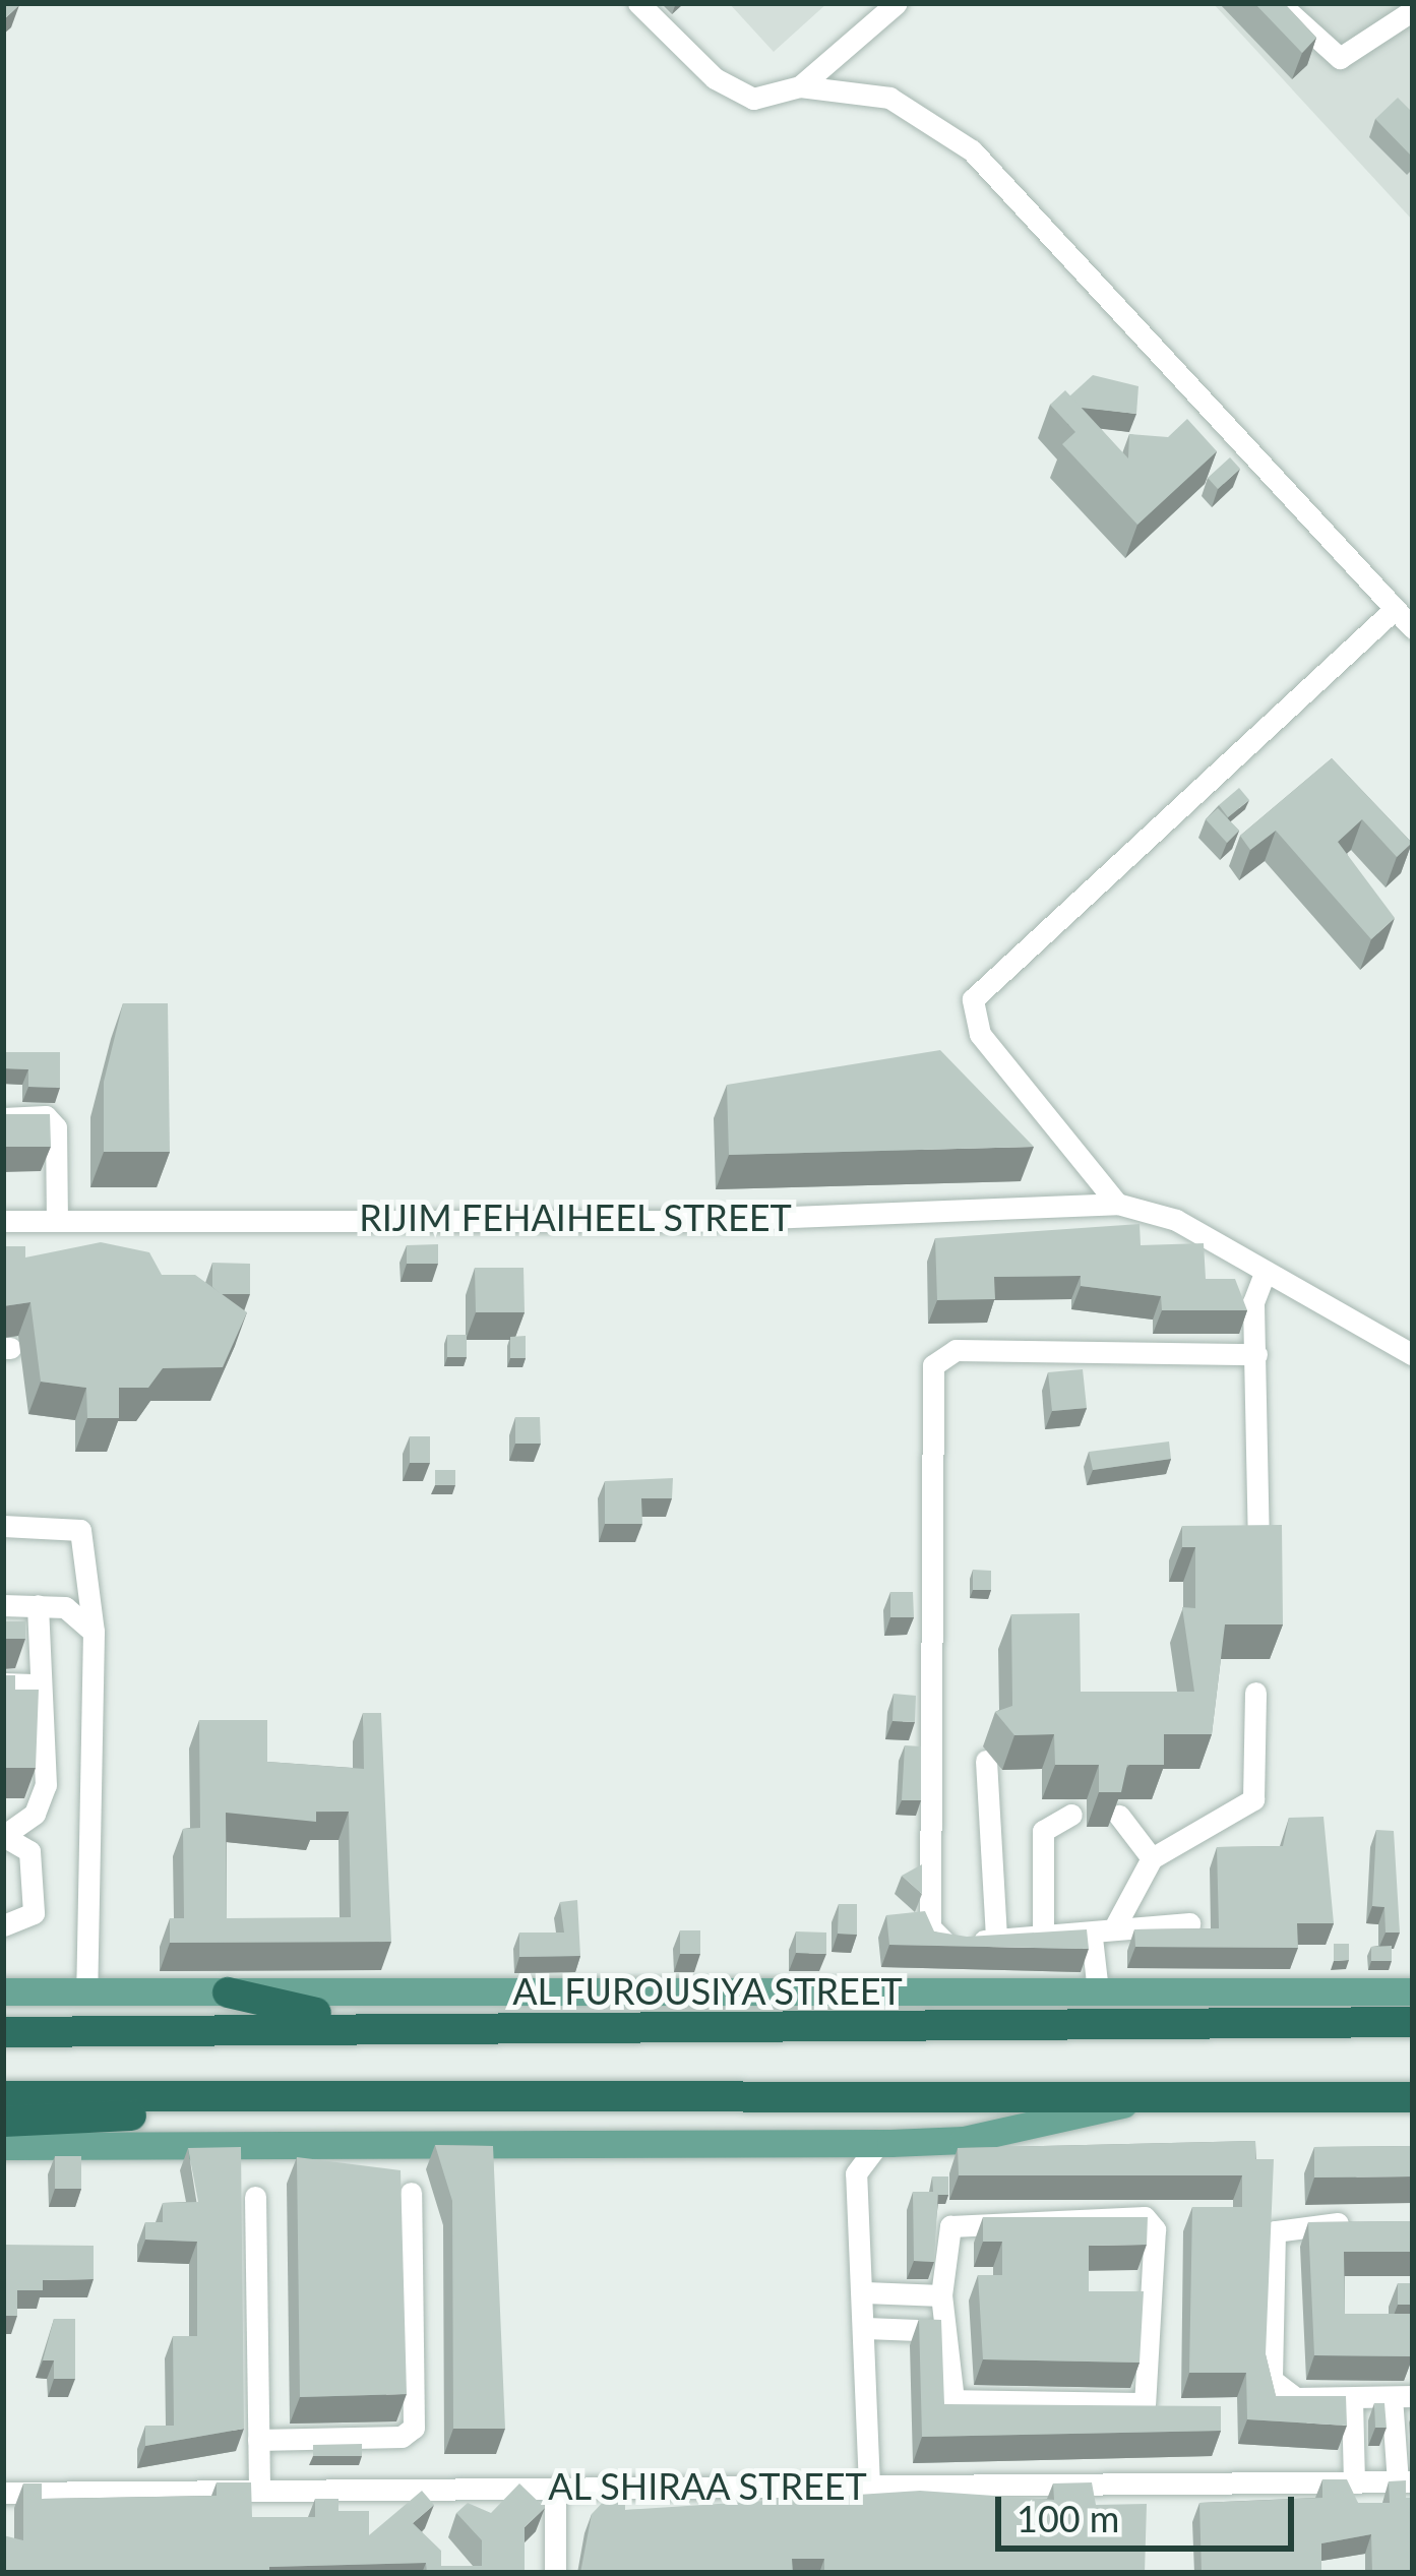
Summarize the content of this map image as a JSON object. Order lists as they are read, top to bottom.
{
  "streets": {
    "highway": ["AL FUROUSIYA STREET"],
    "street": ["RIJIM FEHAIHEEL STREET", "AL SHIRAA STREET"]
  },
  "scale_bar": "100 m"
}
